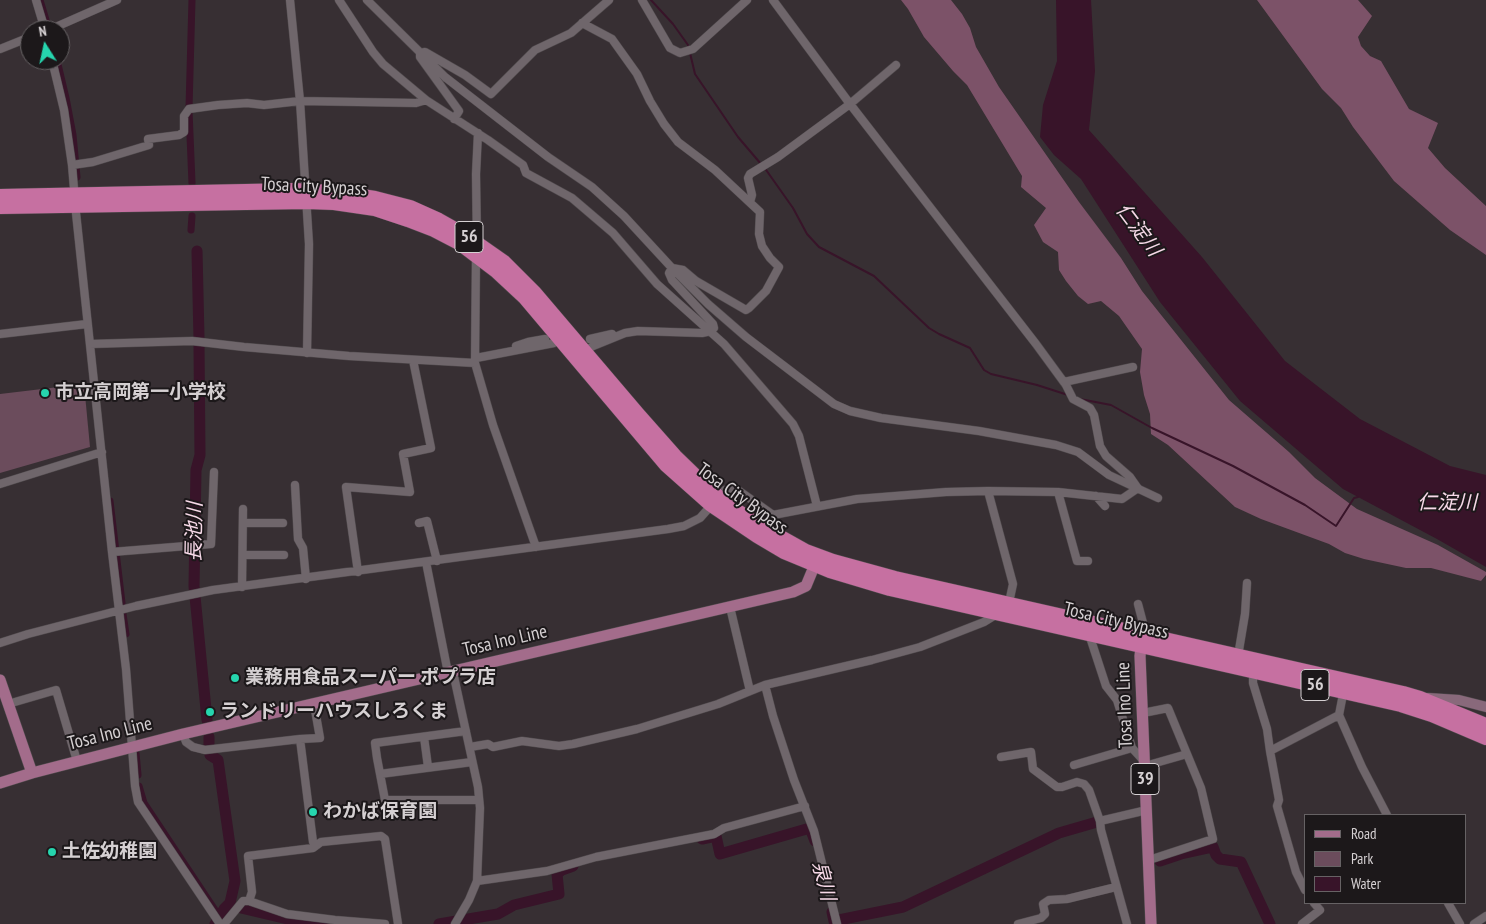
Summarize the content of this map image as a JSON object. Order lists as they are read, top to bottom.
{
  "streets": {
    "highway": ["Tosa City Bypass", "56"],
    "main road": ["Tosa Ino Line", "39"]
  },
  "crossings": [
    ["Tosa City Bypass", "Tosa Ino Line"]
  ],
  "water": ["仁淀川", "長池川", "泉川"],
  "places": [
    "市立高岡第一小学校",
    "業務用食品スーパー ポプラ店",
    "ランドリーハウスしろくま",
    "わかば保育園",
    "土佐幼稚園"
  ],
  "legend": ["Road", "Park", "Water"],
  "north": "top"
}
